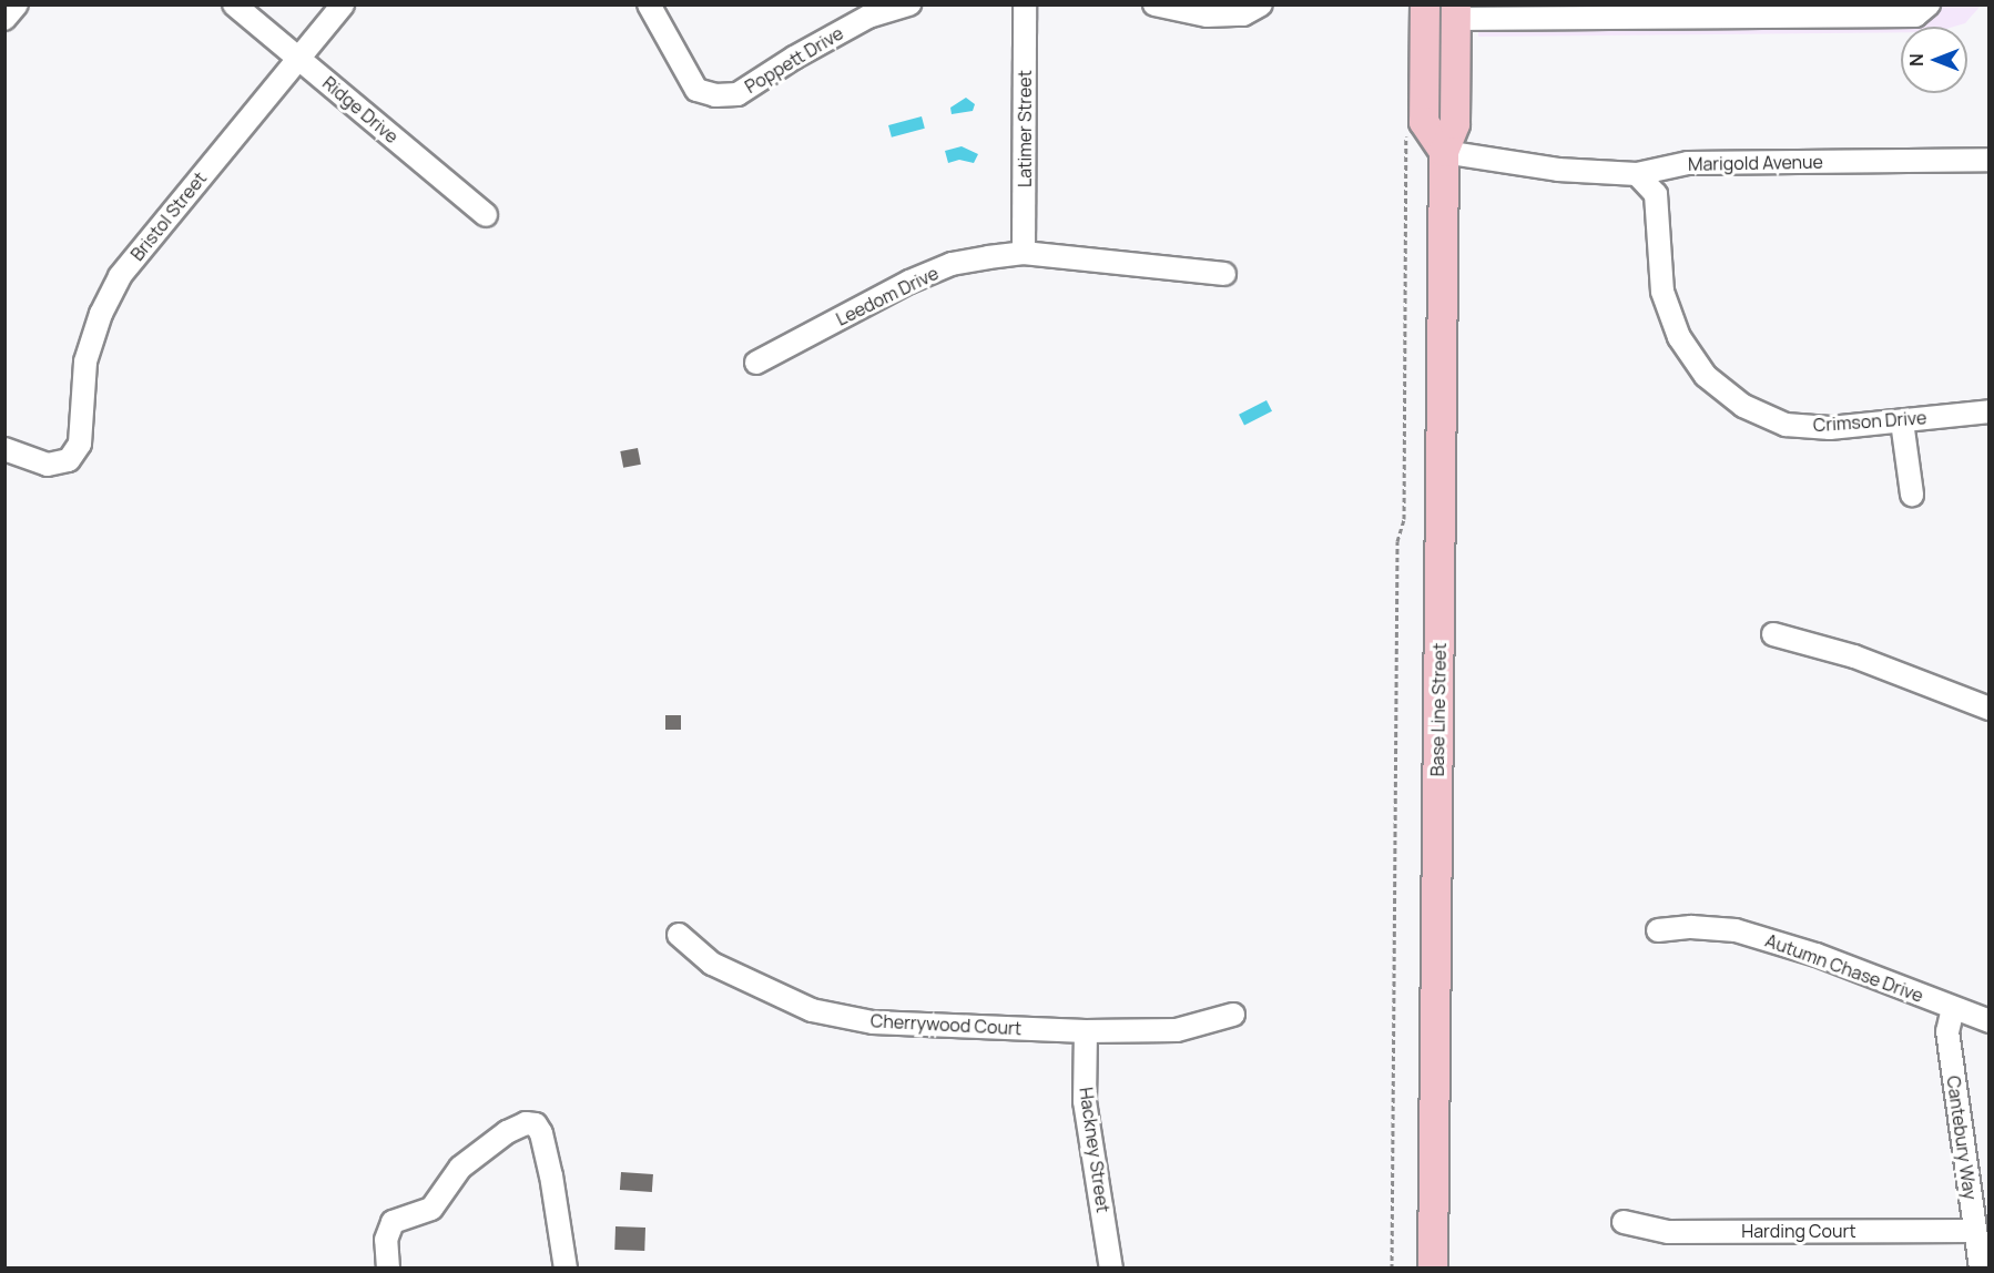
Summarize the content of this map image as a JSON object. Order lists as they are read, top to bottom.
{
  "streets": {
    "main road": ["Base Line Street"],
    "street": [
      "Poppett Drive",
      "Ridge Drive",
      "Latimer Street",
      "Marigold Avenue",
      "Bristol Street",
      "Leedom Drive",
      "Crimson Drive",
      "Autumn Chase Drive",
      "Cherrywood Court",
      "Cantebury Way",
      "Hackney Street",
      "Harding Court"
    ]
  },
  "crossings": [
    ["Ridge Drive", "Bristol Street"],
    ["Latimer Street", "Leedom Drive"],
    ["Marigold Avenue", "Crimson Drive"],
    ["Marigold Avenue", "Base Line Street"],
    ["Autumn Chase Drive", "Cantebury Way"],
    ["Cherrywood Court", "Hackney Street"],
    ["Cantebury Way", "Harding Court"]
  ],
  "north": "left"
}
